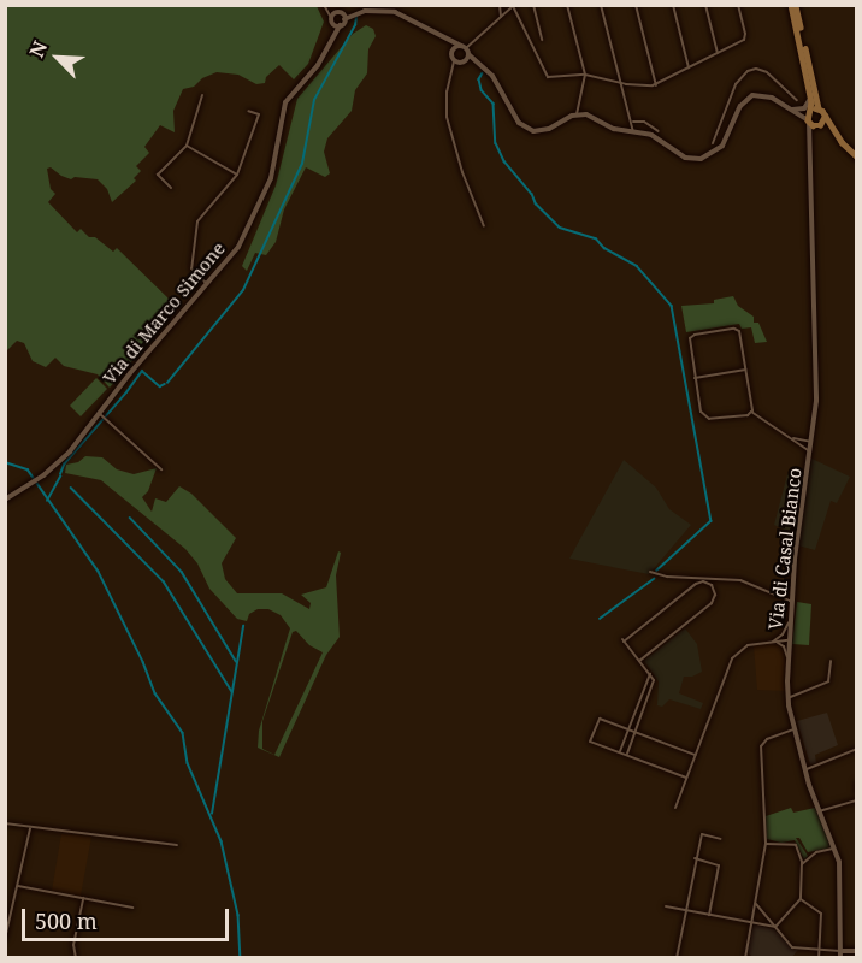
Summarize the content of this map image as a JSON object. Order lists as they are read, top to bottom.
{
  "streets": {
    "main road": ["Via di Casal Bianco"],
    "street": ["Via di Marco Simone"]
  },
  "scale_bar": "500 m",
  "north": "top left"
}
